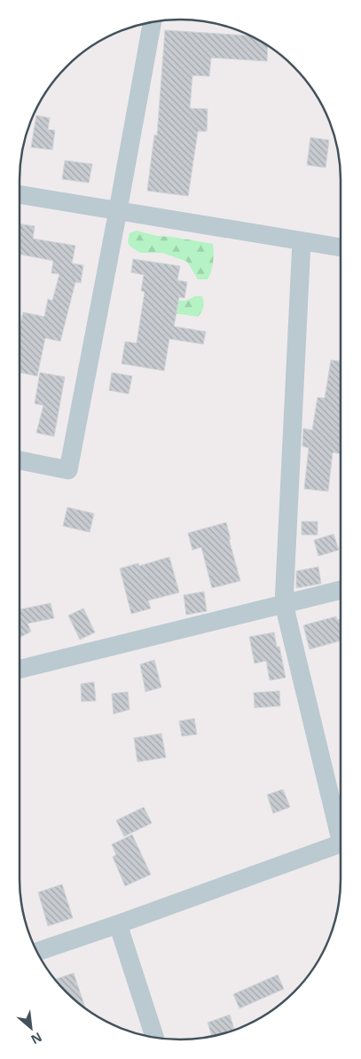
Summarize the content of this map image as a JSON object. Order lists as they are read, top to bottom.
{
  "north": "bottom right"
}
